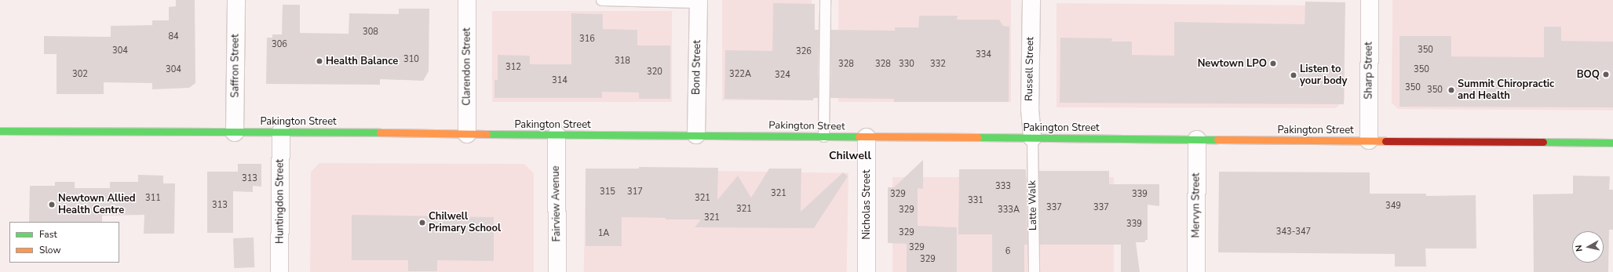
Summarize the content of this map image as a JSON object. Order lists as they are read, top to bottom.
{
  "streets": {
    "street": [
      "Saffron Street",
      "Clarendon Street",
      "Bond Street",
      "Russell Street",
      "Sharp Street",
      "Pakington Street",
      "Huntingdon Street",
      "Fairview Avenue",
      "Nicholas Street",
      "Mervyn Street"
    ],
    "lane": ["Latte Walk"]
  },
  "crossings": [
    ["Saffron Street", "Pakington Street"],
    ["Clarendon Street", "Pakington Street"],
    ["Bond Street", "Pakington Street"],
    ["Russell Street", "Pakington Street"],
    ["Russell Street", "Latte Walk"],
    ["Sharp Street", "Pakington Street"],
    ["Pakington Street", "Huntingdon Street"],
    ["Pakington Street", "Fairview Avenue"],
    ["Pakington Street", "Nicholas Street"],
    ["Pakington Street", "Latte Walk"],
    ["Pakington Street", "Mervyn Street"]
  ],
  "districts": ["Chilwell"],
  "places": [
    "Health Balance",
    "Newtown LPO",
    "BOQ",
    "Listen to your body",
    "Summit Chiropractic and Health",
    "Newtown Allied Health Centre",
    "Chilwell Primary School"
  ],
  "house_numbers": [
    "308",
    "84",
    "316",
    "306",
    "350",
    "304",
    "326",
    "334",
    "310",
    "318",
    "328",
    "328",
    "330",
    "332",
    "312",
    "304",
    "350",
    "320",
    "302",
    "322A",
    "324",
    "314",
    "350",
    "350",
    "313",
    "333",
    "315",
    "317",
    "321",
    "329",
    "339",
    "311",
    "321",
    "331",
    "313",
    "349",
    "337",
    "337",
    "321",
    "329",
    "333A",
    "321",
    "339",
    "343-347",
    "329",
    "1A",
    "329",
    "6",
    "329"
  ],
  "legend": ["Fast", "Slow"],
  "north": "left"
}
